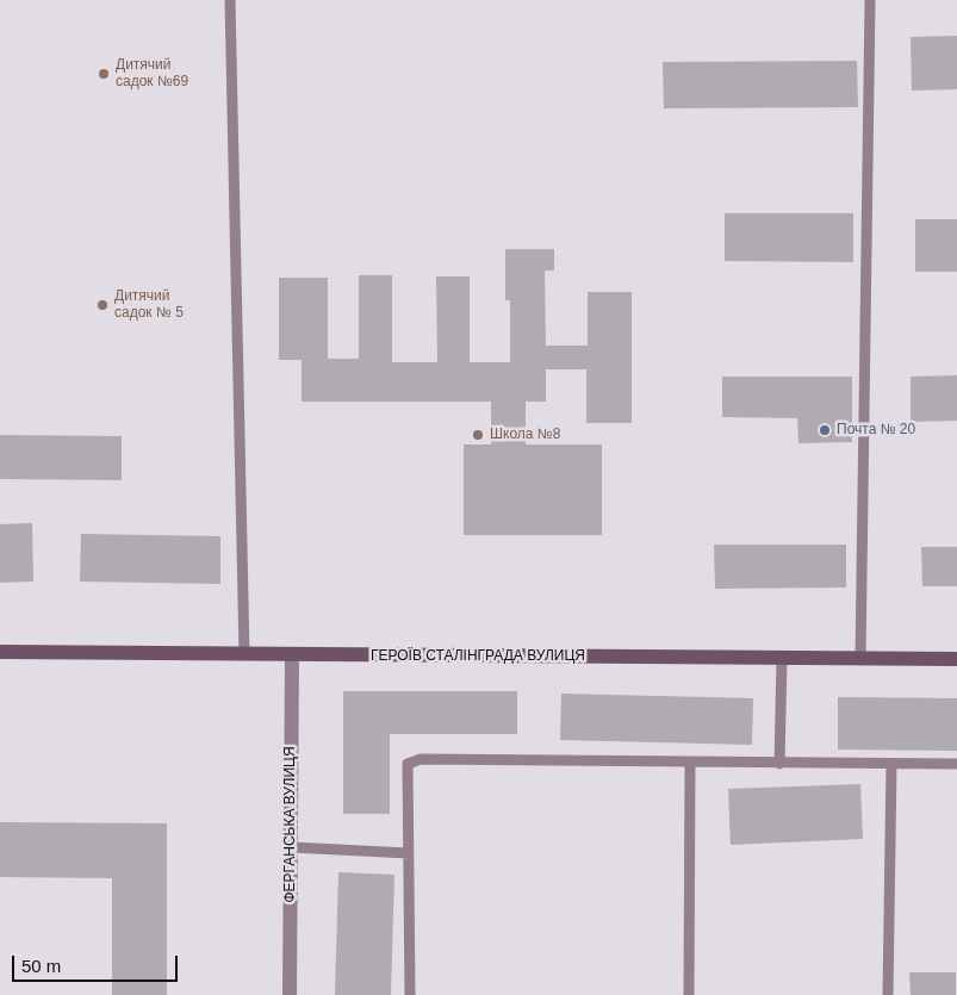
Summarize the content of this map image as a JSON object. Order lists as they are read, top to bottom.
{
  "streets": {
    "main road": ["ГЕРОЇВ СТАЛІНГРАДА ВУЛИЦЯ"],
    "street": ["ФЕРГАНСЬКА ВУЛИЦЯ"]
  },
  "crossings": [
    ["ГЕРОЇВ СТАЛІНГРАДА ВУЛИЦЯ", "ФЕРГАНСЬКА ВУЛИЦЯ"]
  ],
  "places": [
    "Дитячий садок №69",
    "Дитячий садок № 5",
    "Почта № 20",
    "Школа №8"
  ],
  "scale_bar": "50 m"
}
